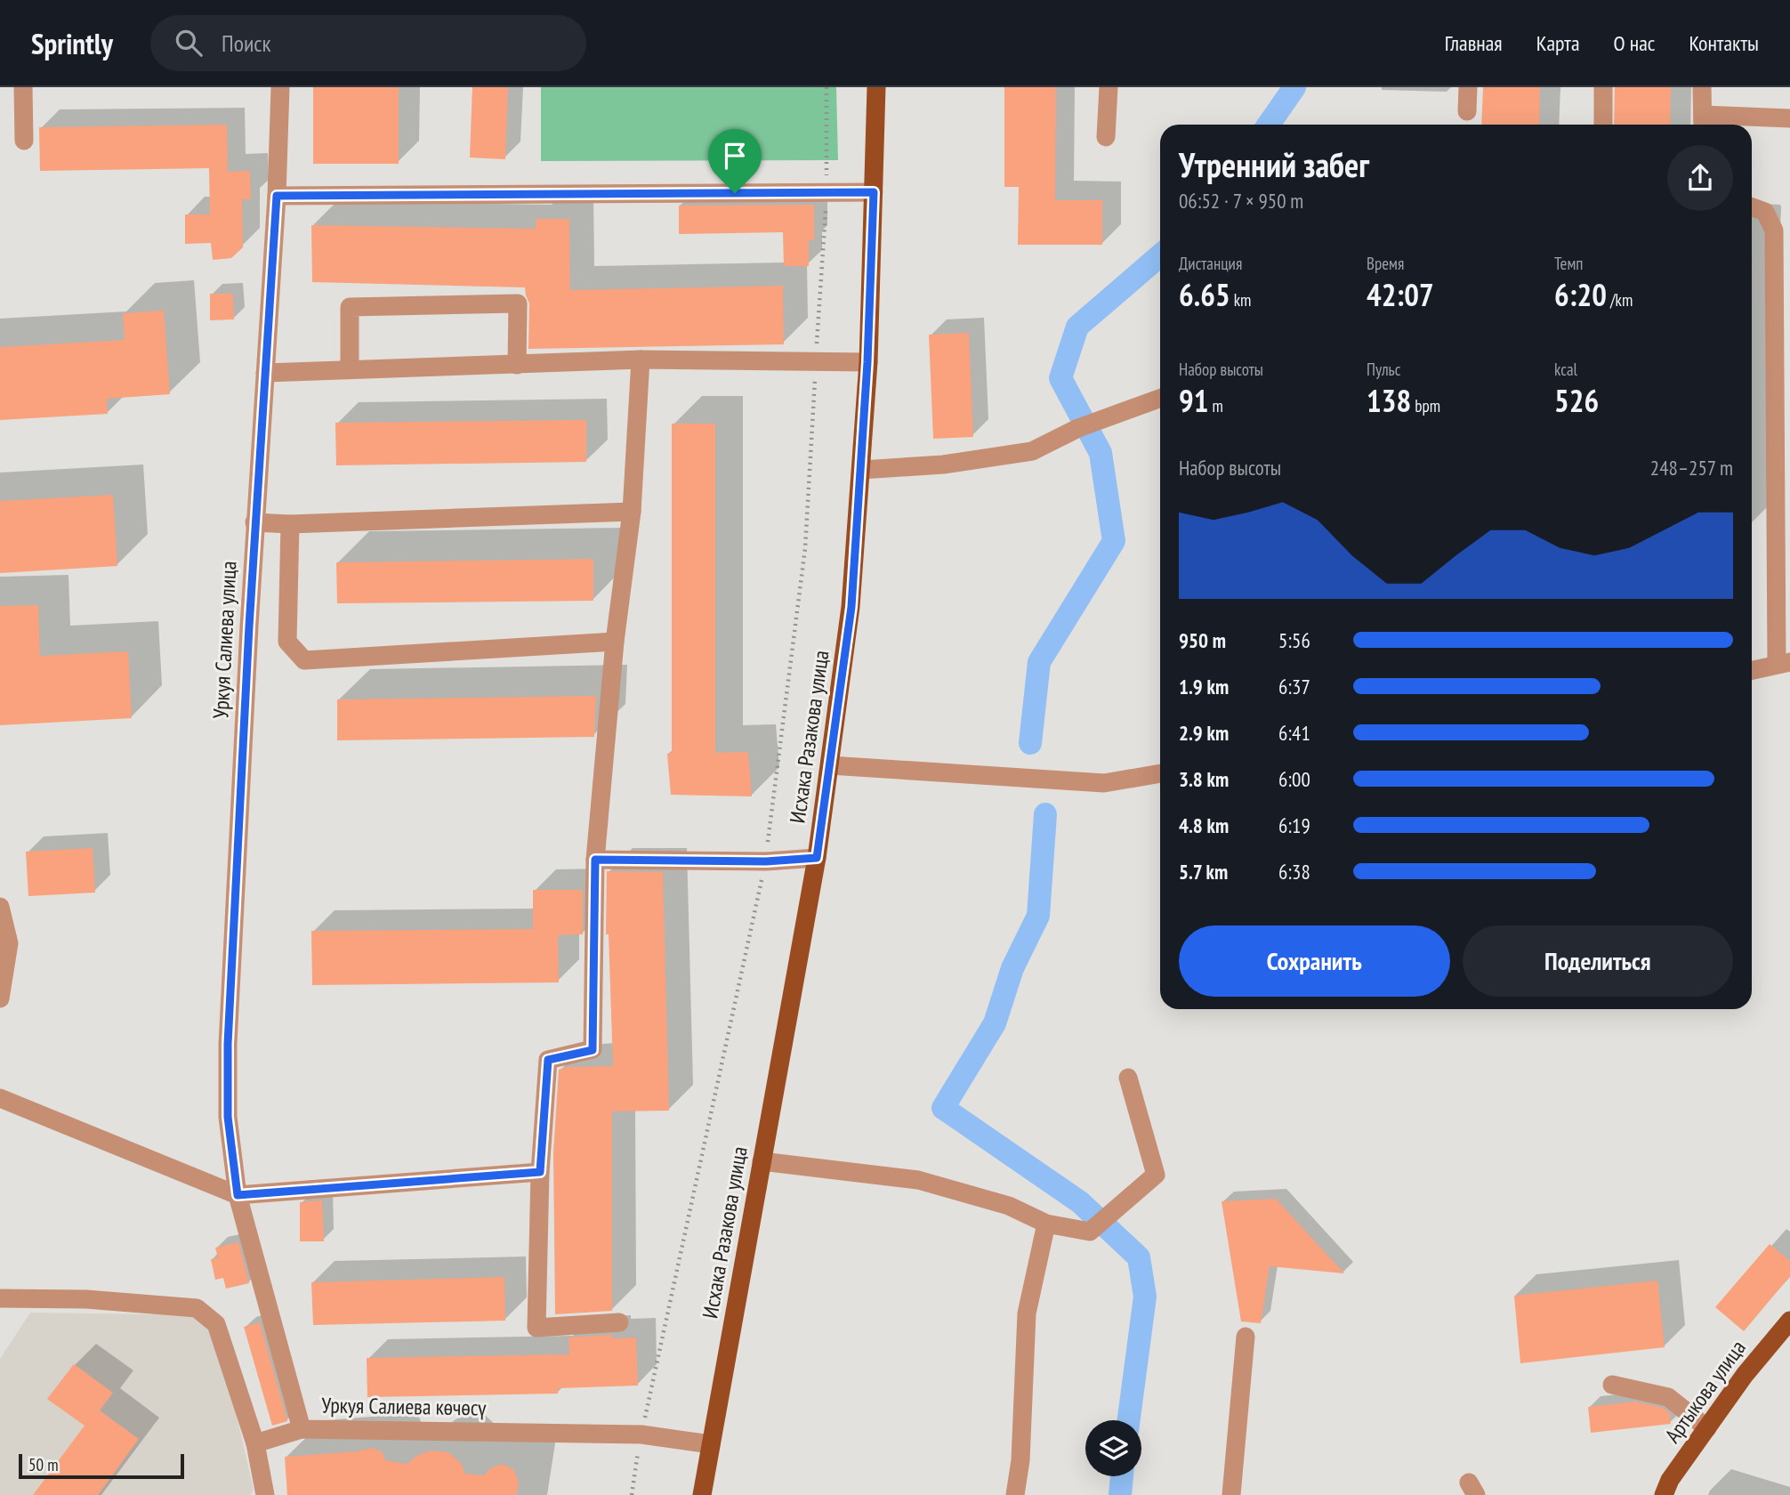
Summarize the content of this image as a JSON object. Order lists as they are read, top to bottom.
{
  "streets": {
    "main road": ["Исхака Разакова улица", "Артыкова улица"],
    "street": ["Уркуя Салиева улица", "Уркуя Салиева көчөсү"]
  },
  "crossings": [
    ["Уркуя Салиева улица", "Уркуя Салиева көчөсү"],
    ["Исхака Разакова улица", "Уркуя Салиева көчөсү"]
  ],
  "scale_bar": "50 m",
  "page": {
    "header": "Sprintly",
    "search": "Поиск",
    "nav": [
      "Главная",
      "Карта",
      "О нас",
      "Контакты"
    ],
    "heading": ["Утренний забег", "06:52 · 7 × 950 m"],
    "stats": [
      ["Дистанция", "6.65 km"],
      ["Время", "42:07"],
      ["Темп", "6:20 /km"],
      ["Набор высоты", "91 m"],
      ["Пульс", "138 bpm"],
      ["kcal", "526"]
    ],
    "chart": ["Набор высоты", "248–257 m"],
    "list": [
      {
        "name": "950 m",
        "note": "5:56"
      },
      {
        "name": "1.9 km",
        "note": "6:37"
      },
      {
        "name": "2.9 km",
        "note": "6:41"
      },
      {
        "name": "3.8 km",
        "note": "6:00"
      },
      {
        "name": "4.8 km",
        "note": "6:19"
      },
      {
        "name": "5.7 km",
        "note": "6:38"
      }
    ],
    "buttons": ["Сохранить", "Поделиться"],
    "scale": "50 m"
  }
}
